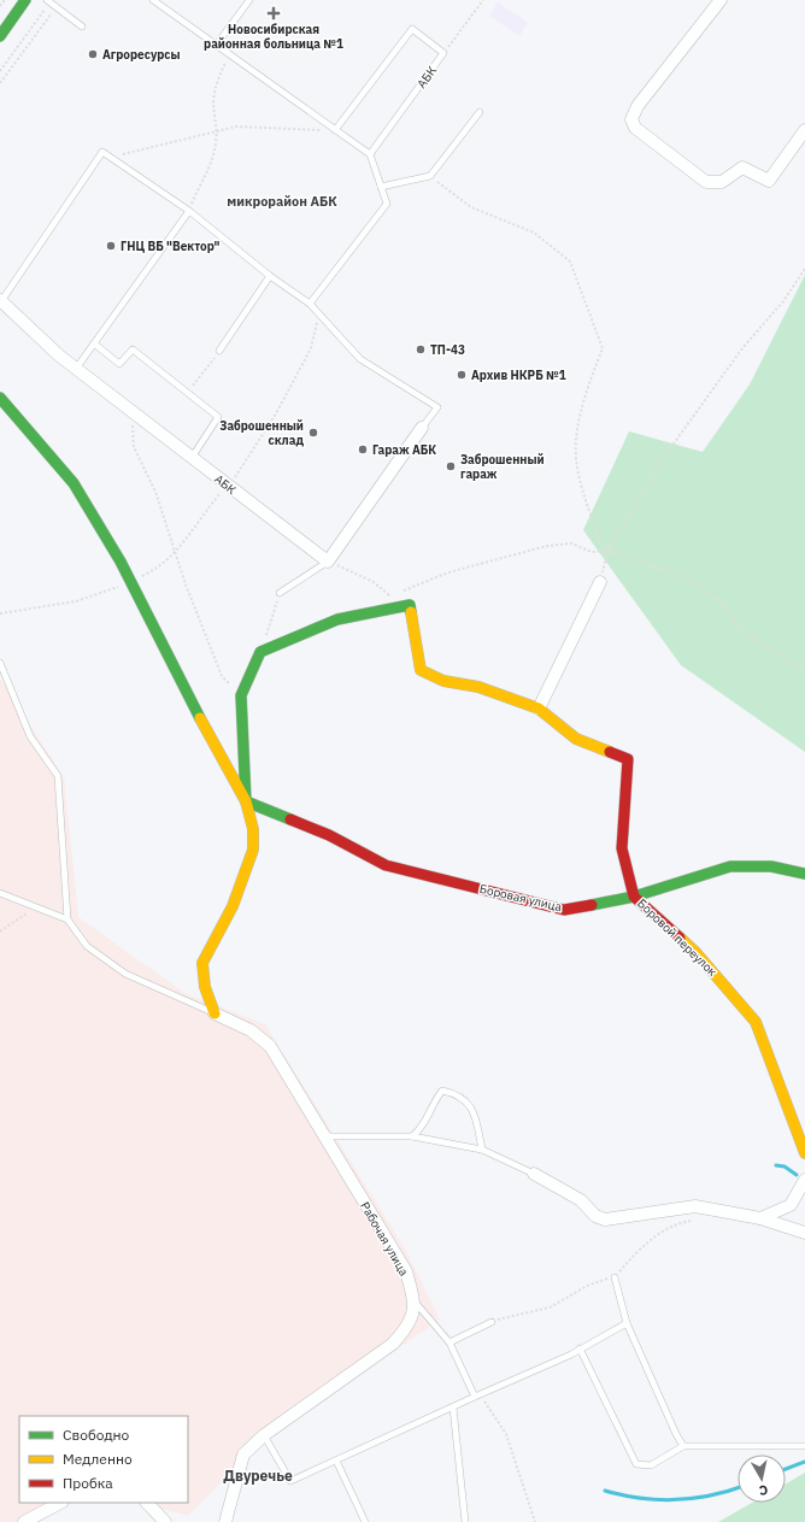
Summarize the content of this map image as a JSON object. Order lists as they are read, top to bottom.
{
  "streets": {
    "street": [
      "АБК",
      "Боровая улица",
      "Боровой переулок",
      "Рабочая улица"
    ]
  },
  "crossings": [
    ["Боровая улица", "Боровой переулок"]
  ],
  "districts": ["микрорайон АБК", "Двуречье"],
  "places": {
    "health": ["Новосибирская районная больница №1"],
    "other": [
      "Агроресурсы",
      "ГНЦ ВБ \"Вектор\"",
      "ТП-43",
      "Архив НКРБ №1",
      "Заброшенный склад",
      "Гараж АБК",
      "Заброшенный гараж"
    ]
  },
  "legend": ["Свободно", "Медленно", "Пробка"],
  "north": "bottom"
}
